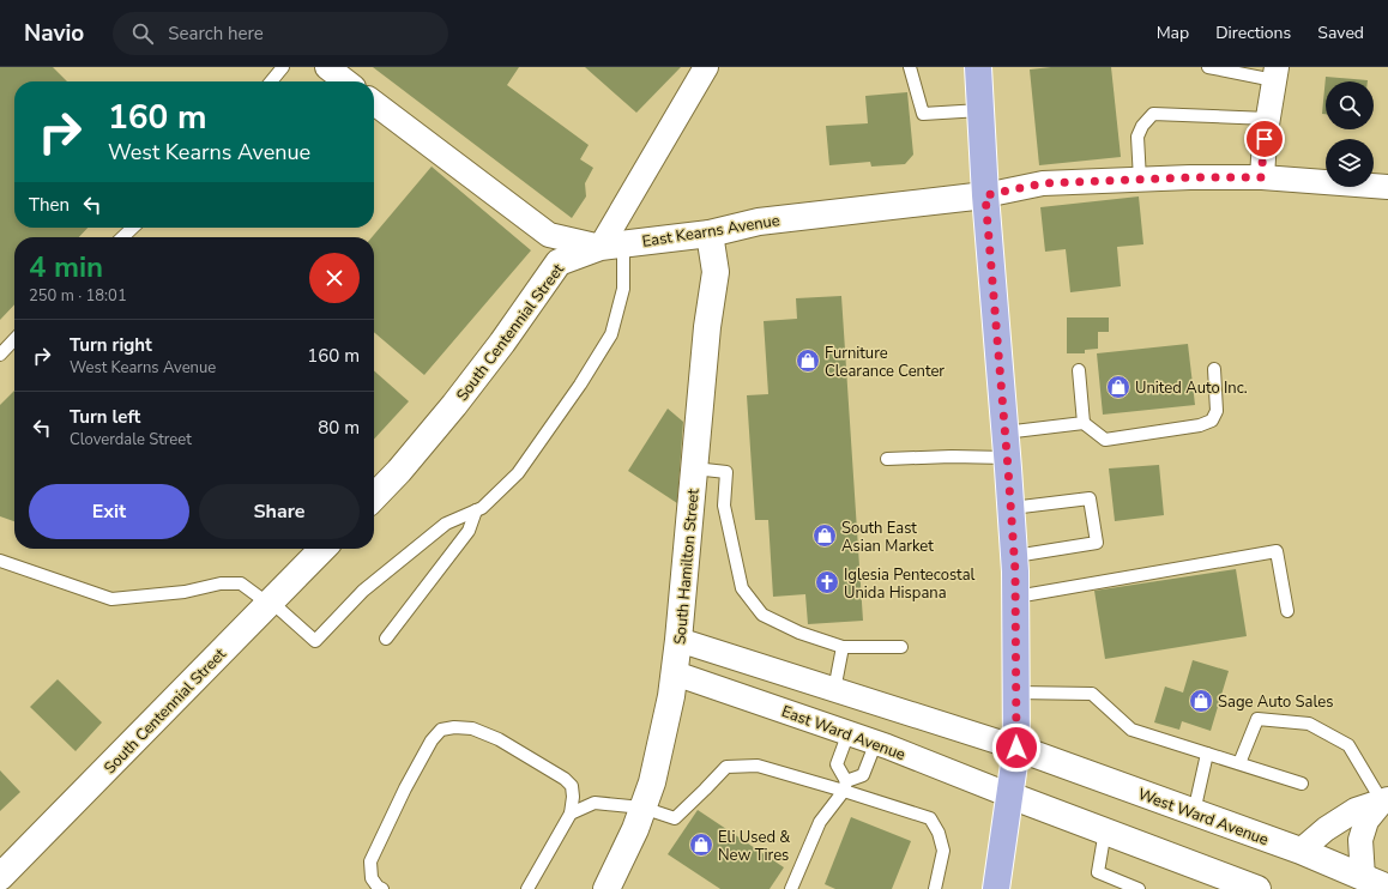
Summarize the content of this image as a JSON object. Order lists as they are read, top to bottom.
{
  "streets": {
    "street": [
      "East Kearns Avenue",
      "South Centennial Street",
      "South Hamilton Street",
      "East Ward Avenue",
      "West Ward Avenue"
    ]
  },
  "crossings": [
    ["East Kearns Avenue", "South Centennial Street"],
    ["East Kearns Avenue", "South Hamilton Street"],
    ["South Hamilton Street", "East Ward Avenue"]
  ],
  "places": {
    "shop": [
      "Furniture Clearance Center",
      "United Auto Inc.",
      "South East Asian Market",
      "Sage Auto Sales",
      "Eli Used & New Tires"
    ],
    "church": ["Iglesia Pentecostal Unida Hispana"]
  },
  "page": {
    "header": "Navio",
    "search": "Search here",
    "nav": ["Map", "Directions", "Saved"],
    "turn": ["160 m", "West Kearns Avenue"],
    "then": "Then",
    "heading": ["4 min", "250 m · 18:01"],
    "list": [
      {
        "name": "Turn right",
        "note": "West Kearns Avenue",
        "value": "160 m"
      },
      {
        "name": "Turn left",
        "note": "Cloverdale Street",
        "value": "80 m"
      }
    ],
    "buttons": ["Exit", "Share"]
  }
}
